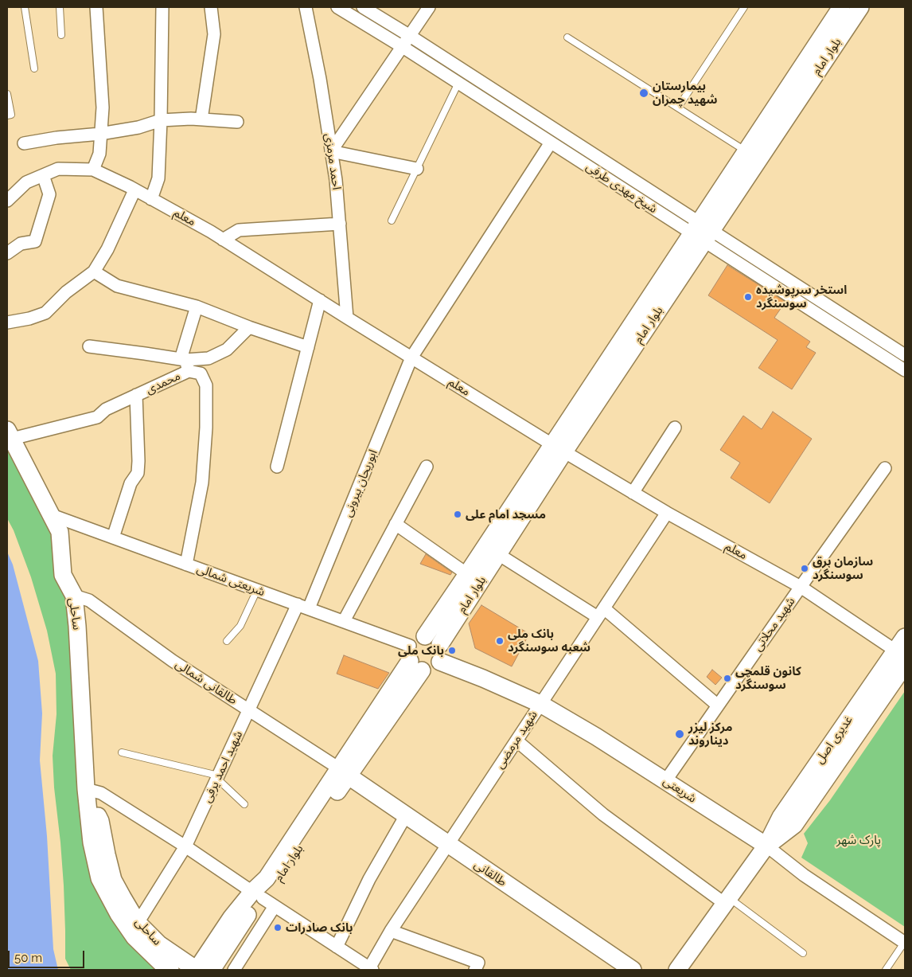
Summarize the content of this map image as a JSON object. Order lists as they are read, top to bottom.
{
  "streets": {
    "main road": [
      "بلوار امام",
      "ساحلی",
      "غدیری اصل",
      "شریعتی",
      "طالقانی"
    ],
    "street": [
      "احمد مرمزی",
      "شیخ مهدی طرفی",
      "معلم",
      "محمدی",
      "ابوریحان بیرونی",
      "شریعتی شمالی",
      "شهید محلاتی",
      "طالقانی شمالی",
      "شهید مرمضی",
      "شهید احمد یرفی"
    ]
  },
  "crossings": [
    ["بلوار امام", "شیخ مهدی طرفی"],
    ["بلوار امام", "معلم"],
    ["بلوار امام", "شریعتی شمالی"],
    ["بلوار امام", "طالقانی شمالی"],
    ["بلوار امام", "شریعتی"],
    ["بلوار امام", "طالقانی"],
    ["احمد مرمزی", "معلم"],
    ["شیخ مهدی طرفی", "ابوریحان بیرونی"],
    ["معلم", "ابوریحان بیرونی"],
    ["معلم", "شهید محلاتی"],
    ["معلم", "شهید مرمضی"],
    ["معلم", "غدیری اصل"],
    ["محمدی", "شریعتی شمالی"],
    ["محمدی", "ساحلی"],
    ["ابوریحان بیرونی", "شریعتی شمالی"],
    ["ابوریحان بیرونی", "شهید احمد یرفی"],
    ["شریعتی شمالی", "ساحلی"],
    ["شریعتی شمالی", "شهید احمد یرفی"],
    ["شریعتی شمالی", "شریعتی"],
    ["ساحلی", "طالقانی شمالی"],
    ["ساحلی", "شهید احمد یرفی"],
    ["شهید محلاتی", "شریعتی"],
    ["طالقانی شمالی", "شهید احمد یرفی"],
    ["طالقانی شمالی", "طالقانی"],
    ["شهید مرمضی", "شریعتی"],
    ["شهید مرمضی", "طالقانی"],
    ["غدیری اصل", "شریعتی"]
  ],
  "parks": ["پارک شهر"],
  "places": [
    "بیمارستان شهید چمران",
    "استخر سرپوشیده سوسنگرد",
    "مسجد امام علی",
    "سازمان برق سوسنگرد",
    "بانک ملی شعبه سوسنگرد",
    "بانک ملی",
    "کانون قلمچی سوسنگرد",
    "مرکز لیزر دیناروند",
    "بانک صادرات"
  ],
  "scale_bar": "50 m"
}
